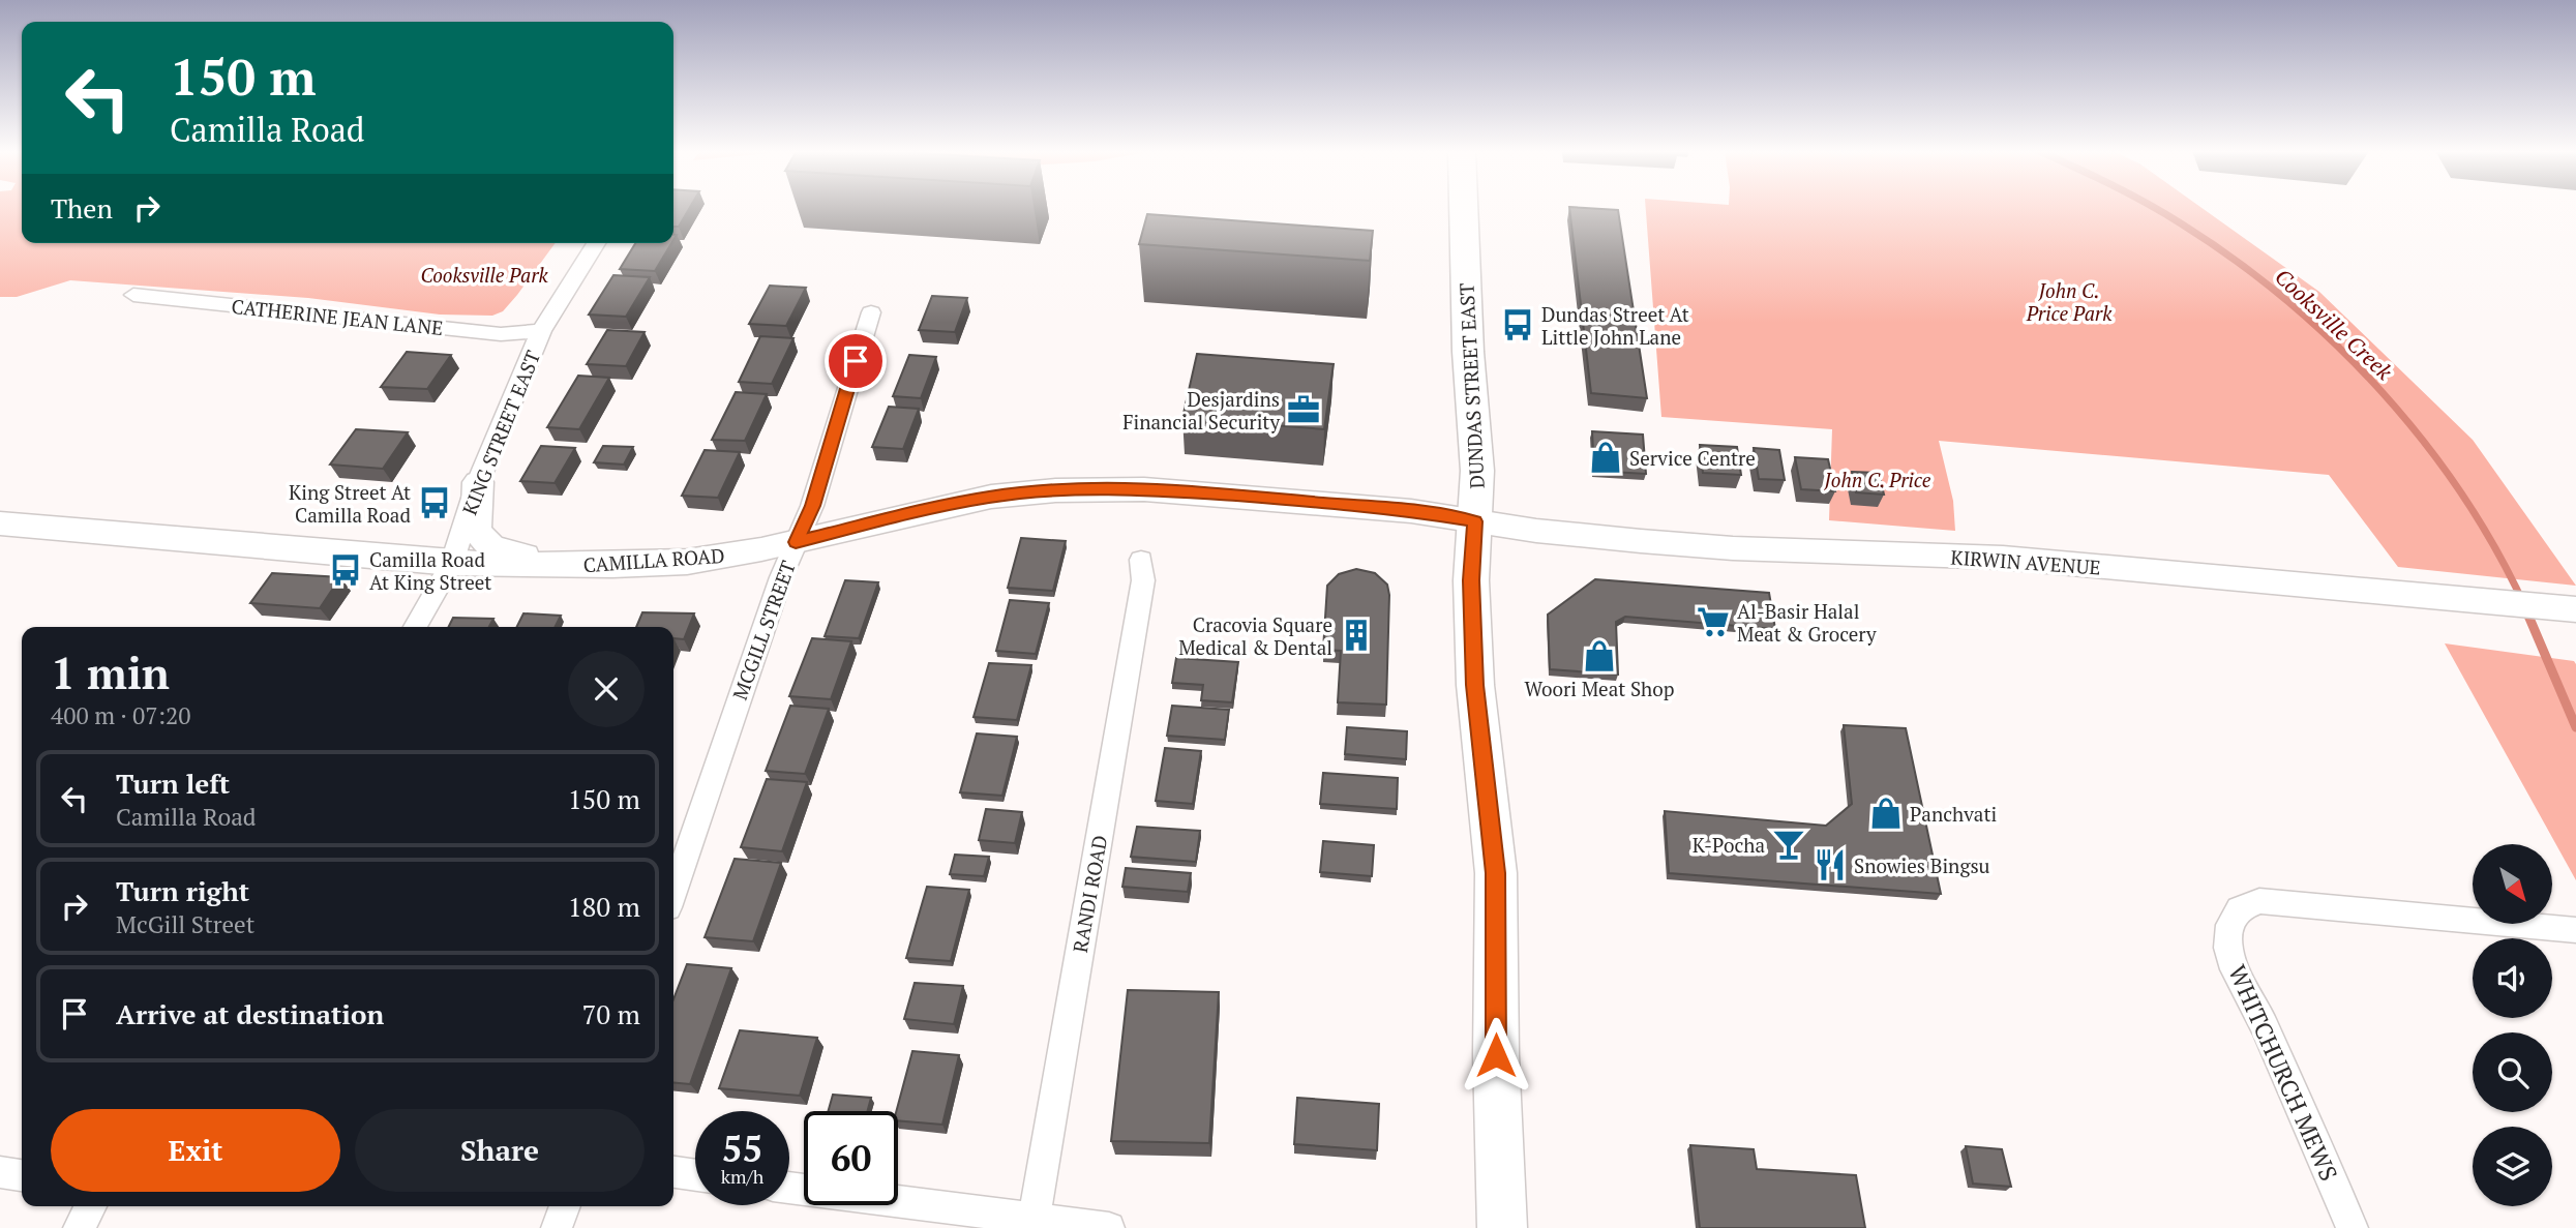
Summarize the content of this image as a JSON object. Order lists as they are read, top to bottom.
{
  "streets": {
    "main road": ["DUNDAS STREET EAST"],
    "street": [
      "CATHERINE JEAN LANE",
      "KING STREET EAST",
      "CAMILLA ROAD",
      "KIRWIN AVENUE",
      "MCGILL STREET",
      "RANDI ROAD",
      "WHITCHURCH MEWS"
    ]
  },
  "crossings": [
    ["CATHERINE JEAN LANE", "KING STREET EAST"],
    ["DUNDAS STREET EAST", "CAMILLA ROAD"],
    ["DUNDAS STREET EAST", "KIRWIN AVENUE"],
    ["KING STREET EAST", "CAMILLA ROAD"],
    ["CAMILLA ROAD", "KIRWIN AVENUE"],
    ["CAMILLA ROAD", "MCGILL STREET"]
  ],
  "water": ["Cooksville Creek"],
  "parks": ["Cooksville Park", "John C. Price Park", "John C. Price"],
  "places": {
    "bus stop": ["Dundas Street At Little John Lane", "King Street At Camilla Road", "Camilla Road At King Street"],
    "office": ["Desjardins Financial Security"],
    "shop": ["Service Centre", "Woori Meat Shop", "Panchvati"],
    "supermarket": ["Al-Basir Halal Meat & Grocery"],
    "building": ["Cracovia Square Medical & Dental"],
    "bar": ["K-Pocha"],
    "restaurant": ["Snowies Bingsu"]
  },
  "north": "bottom right",
  "page": {
    "turn": ["150 m", "Camilla Road"],
    "then": "Then",
    "heading": ["1 min", "400 m · 07:20"],
    "list": [
      {
        "name": "Turn left",
        "note": "Camilla Road",
        "value": "150 m"
      },
      {
        "name": "Turn right",
        "note": "McGill Street",
        "value": "180 m"
      },
      {
        "name": "Arrive at destination",
        "value": "70 m"
      }
    ],
    "buttons": ["Exit", "Share"],
    "speed": "55 km/h",
    "limit": "60"
  }
}
